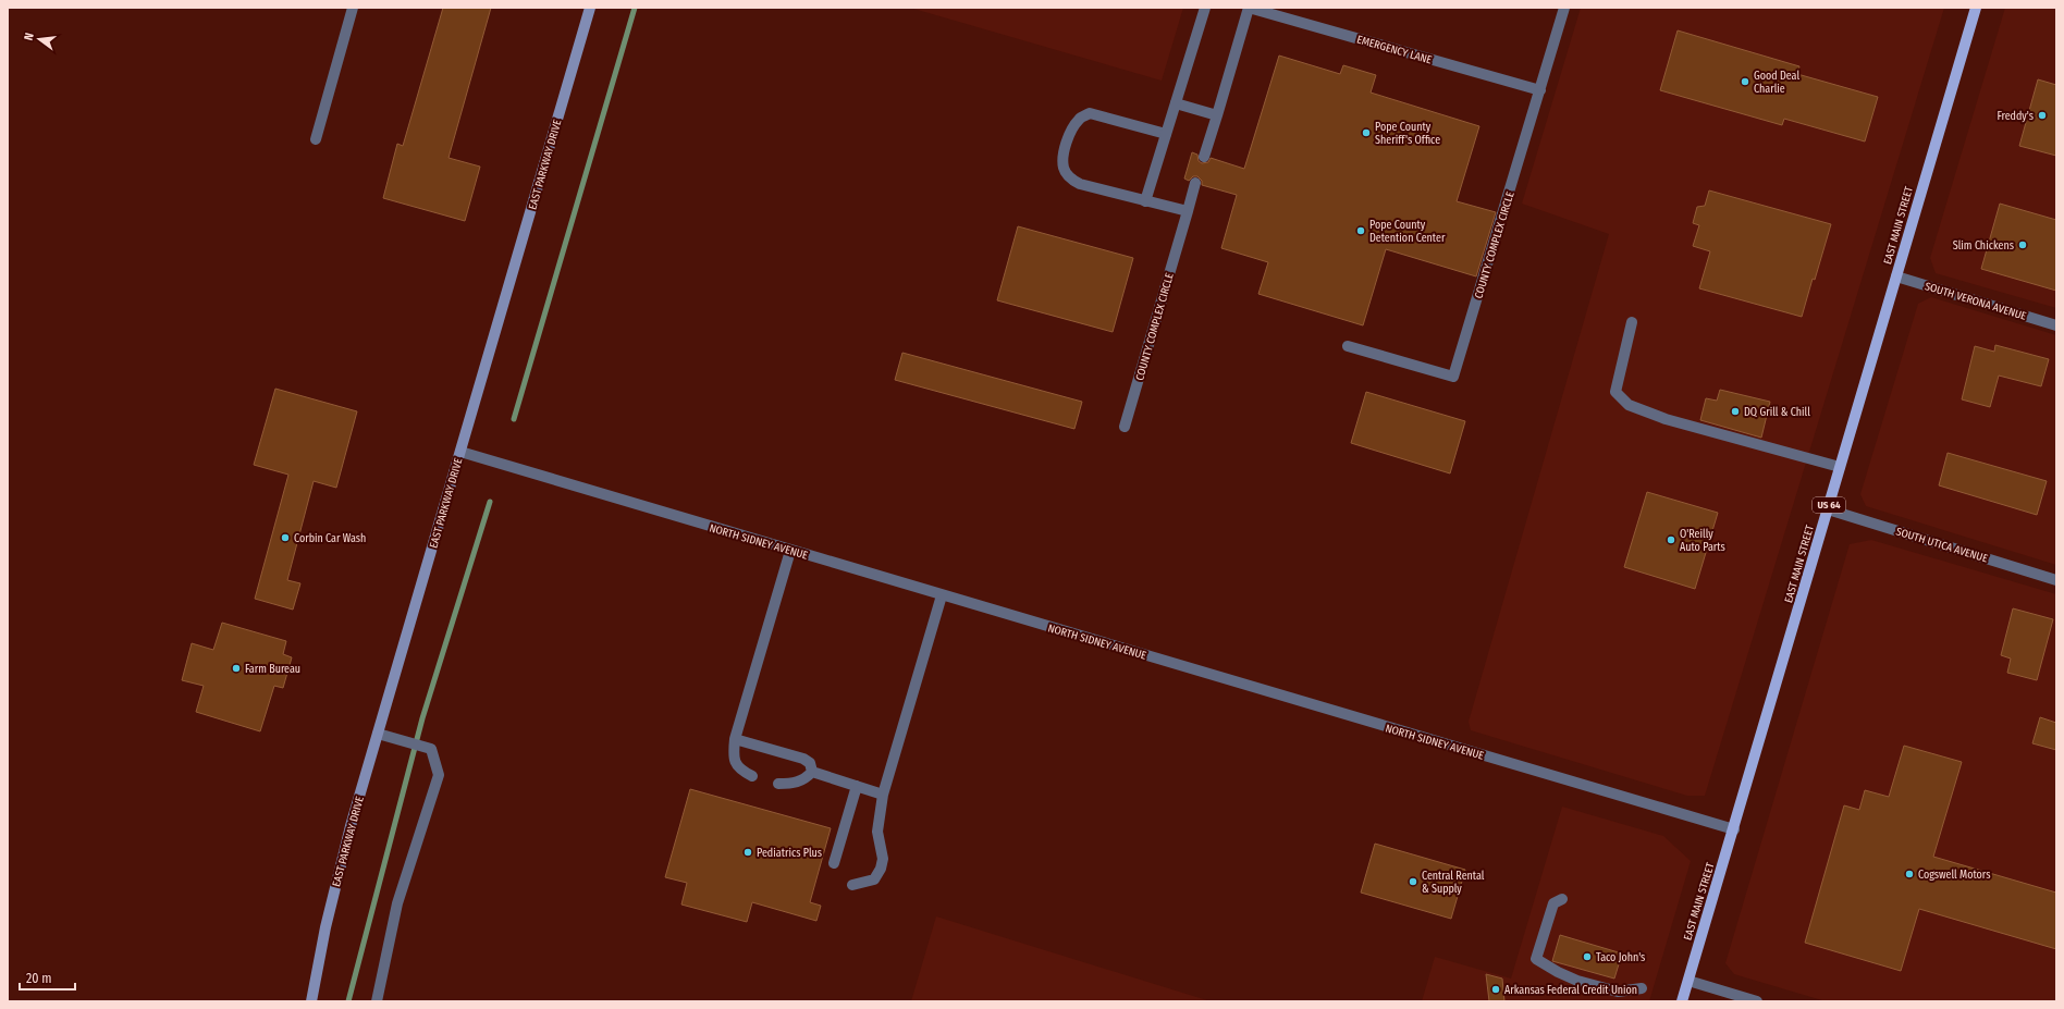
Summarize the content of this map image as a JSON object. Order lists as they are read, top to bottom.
{
  "streets": {
    "main road": ["EAST PARKWAY DRIVE", "EAST MAIN STREET", "US 64"],
    "street": [
      "EMERGENCY LANE",
      "COUNTY COMPLEX CIRCLE",
      "SOUTH VERONA AVENUE",
      "NORTH SIDNEY AVENUE",
      "SOUTH UTICA AVENUE"
    ]
  },
  "crossings": [
    ["EMERGENCY LANE", "COUNTY COMPLEX CIRCLE"],
    ["EAST PARKWAY DRIVE", "NORTH SIDNEY AVENUE"],
    ["EAST MAIN STREET", "SOUTH VERONA AVENUE"],
    ["EAST MAIN STREET", "NORTH SIDNEY AVENUE"],
    ["EAST MAIN STREET", "SOUTH UTICA AVENUE"]
  ],
  "places": [
    "Good Deal Charlie",
    "Freddy's",
    "Pope County Sheriff's Office",
    "Pope County Detention Center",
    "Slim Chickens",
    "DQ Grill & Chill",
    "Corbin Car Wash",
    "O'Reilly Auto Parts",
    "Farm Bureau",
    "Pediatrics Plus",
    "Cogswell Motors",
    "Central Rental & Supply",
    "Taco John's",
    "Arkansas Federal Credit Union"
  ],
  "scale_bar": "20 m",
  "north": "left"
}
